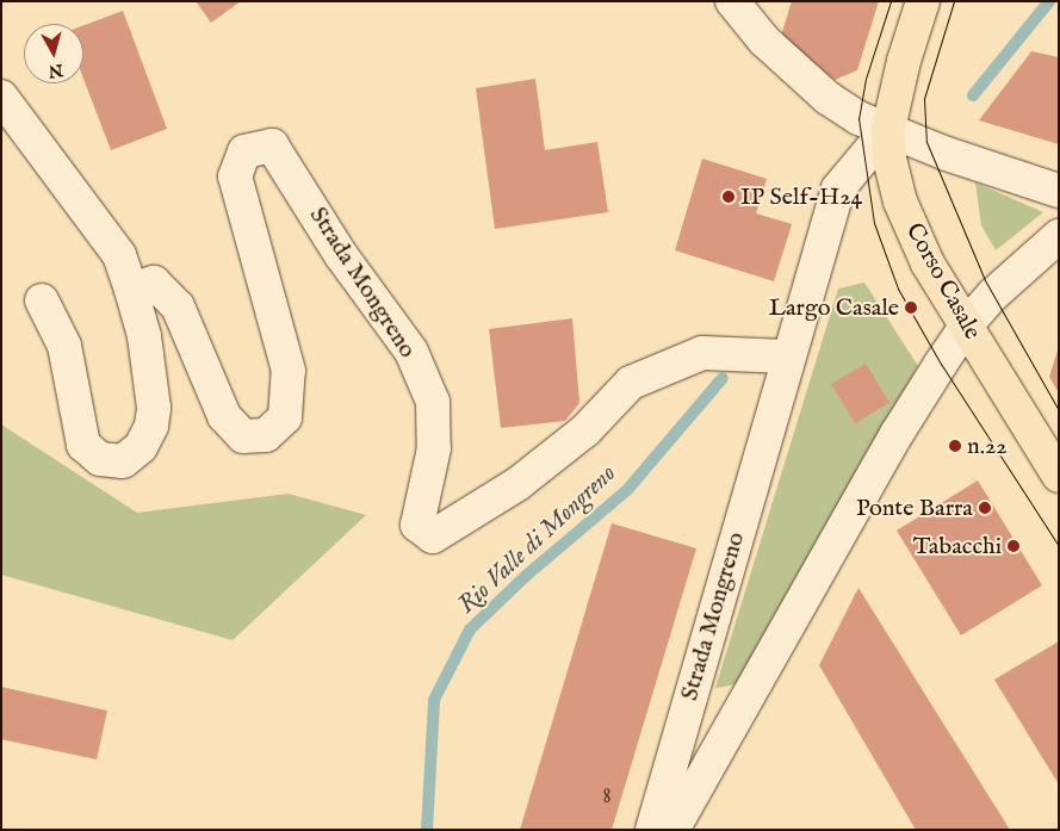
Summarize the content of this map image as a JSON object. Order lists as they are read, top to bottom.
{
  "streets": {
    "main road": ["Corso Casale"],
    "street": ["Strada Mongreno"]
  },
  "water": ["Rio Valle di Mongreno"],
  "places": [
    "IP Self-H24",
    "Largo Casale",
    "n.22",
    "Ponte Barra",
    "Tabacchi"
  ],
  "house_numbers": ["8"],
  "north": "bottom"
}
